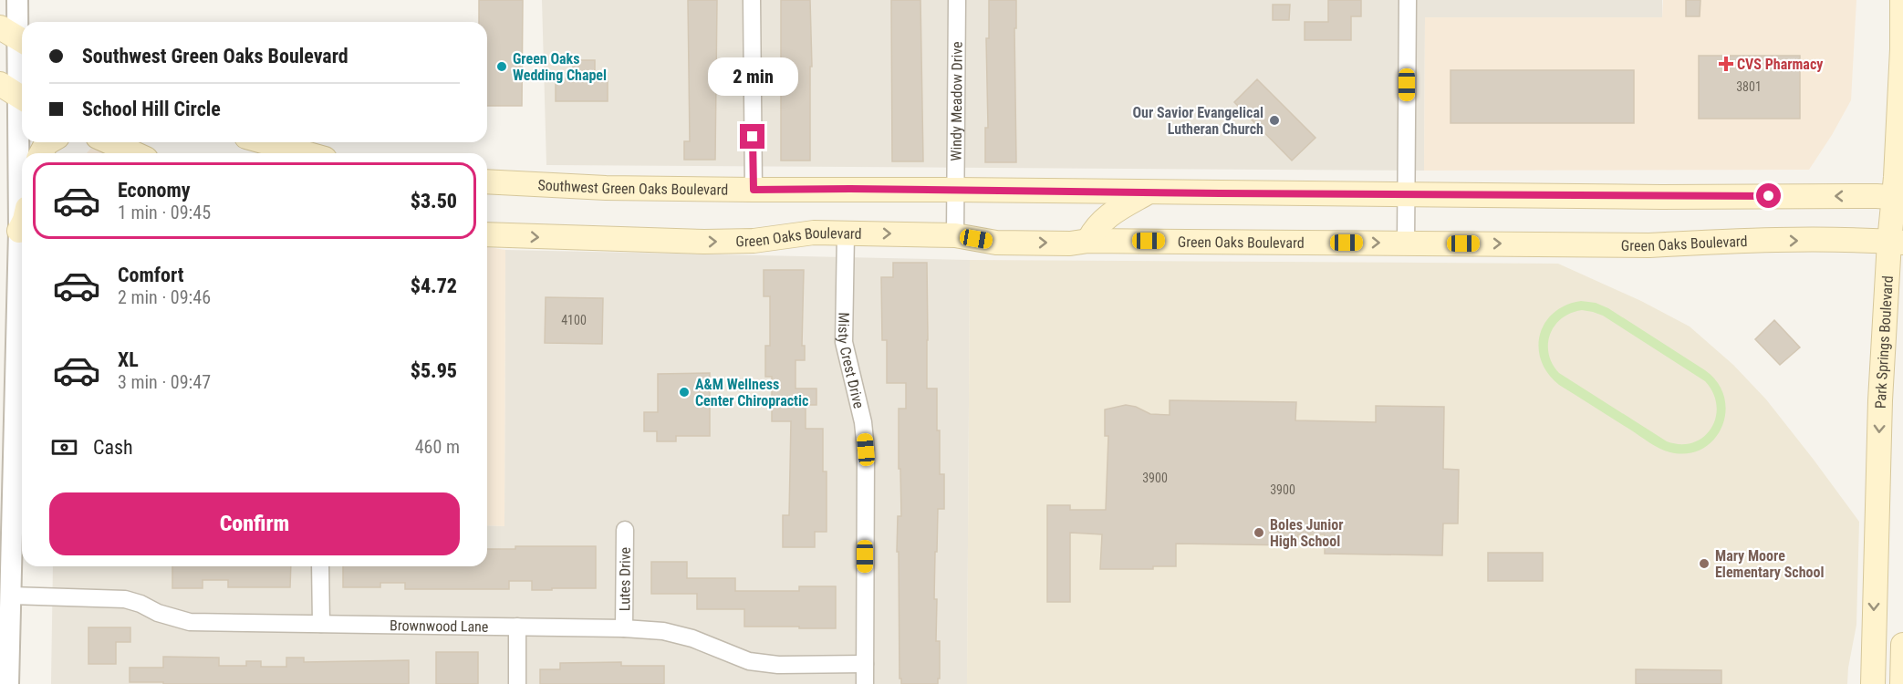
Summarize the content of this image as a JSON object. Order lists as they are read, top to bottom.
{
  "streets": {
    "main road": ["Southwest Green Oaks Boulevard", "Green Oaks Boulevard", "Park Springs Boulevard"],
    "street": [
      "Windy Meadow Drive",
      "Misty Crest Drive",
      "Lutes Drive",
      "Brownwood Lane"
    ]
  },
  "crossings": [
    ["Windy Meadow Drive", "Southwest Green Oaks Boulevard"],
    ["Windy Meadow Drive", "Green Oaks Boulevard"],
    ["Southwest Green Oaks Boulevard", "Park Springs Boulevard"],
    ["Green Oaks Boulevard", "Park Springs Boulevard"],
    ["Green Oaks Boulevard", "Misty Crest Drive"],
    ["Misty Crest Drive", "Brownwood Lane"],
    ["Lutes Drive", "Brownwood Lane"]
  ],
  "one_way": ["Green Oaks Boulevard", "Park Springs Boulevard"],
  "places": {
    "health": ["CVS Pharmacy"],
    "other": [
      "Green Oaks Wedding Chapel",
      "Our Savior Evangelical Lutheran Church",
      "A&M Wellness Center Chiropractic",
      "Boles Junior High School",
      "Mary Moore Elementary School"
    ]
  },
  "house_numbers": [
    "3801",
    "4100",
    "3900",
    "3900"
  ],
  "page": {
    "banner": ["Southwest Green Oaks Boulevard", "School Hill Circle"],
    "bubble": "2 min",
    "list": [
      {
        "name": "Economy",
        "note": "1 min · 09:45",
        "value": "$3.50"
      },
      {
        "name": "Comfort",
        "note": "2 min · 09:46",
        "value": "$4.72"
      },
      {
        "name": "XL",
        "note": "3 min · 09:47",
        "value": "$5.95"
      }
    ],
    "pay": ["Cash", "460 m"],
    "buttons": "Confirm"
  }
}
